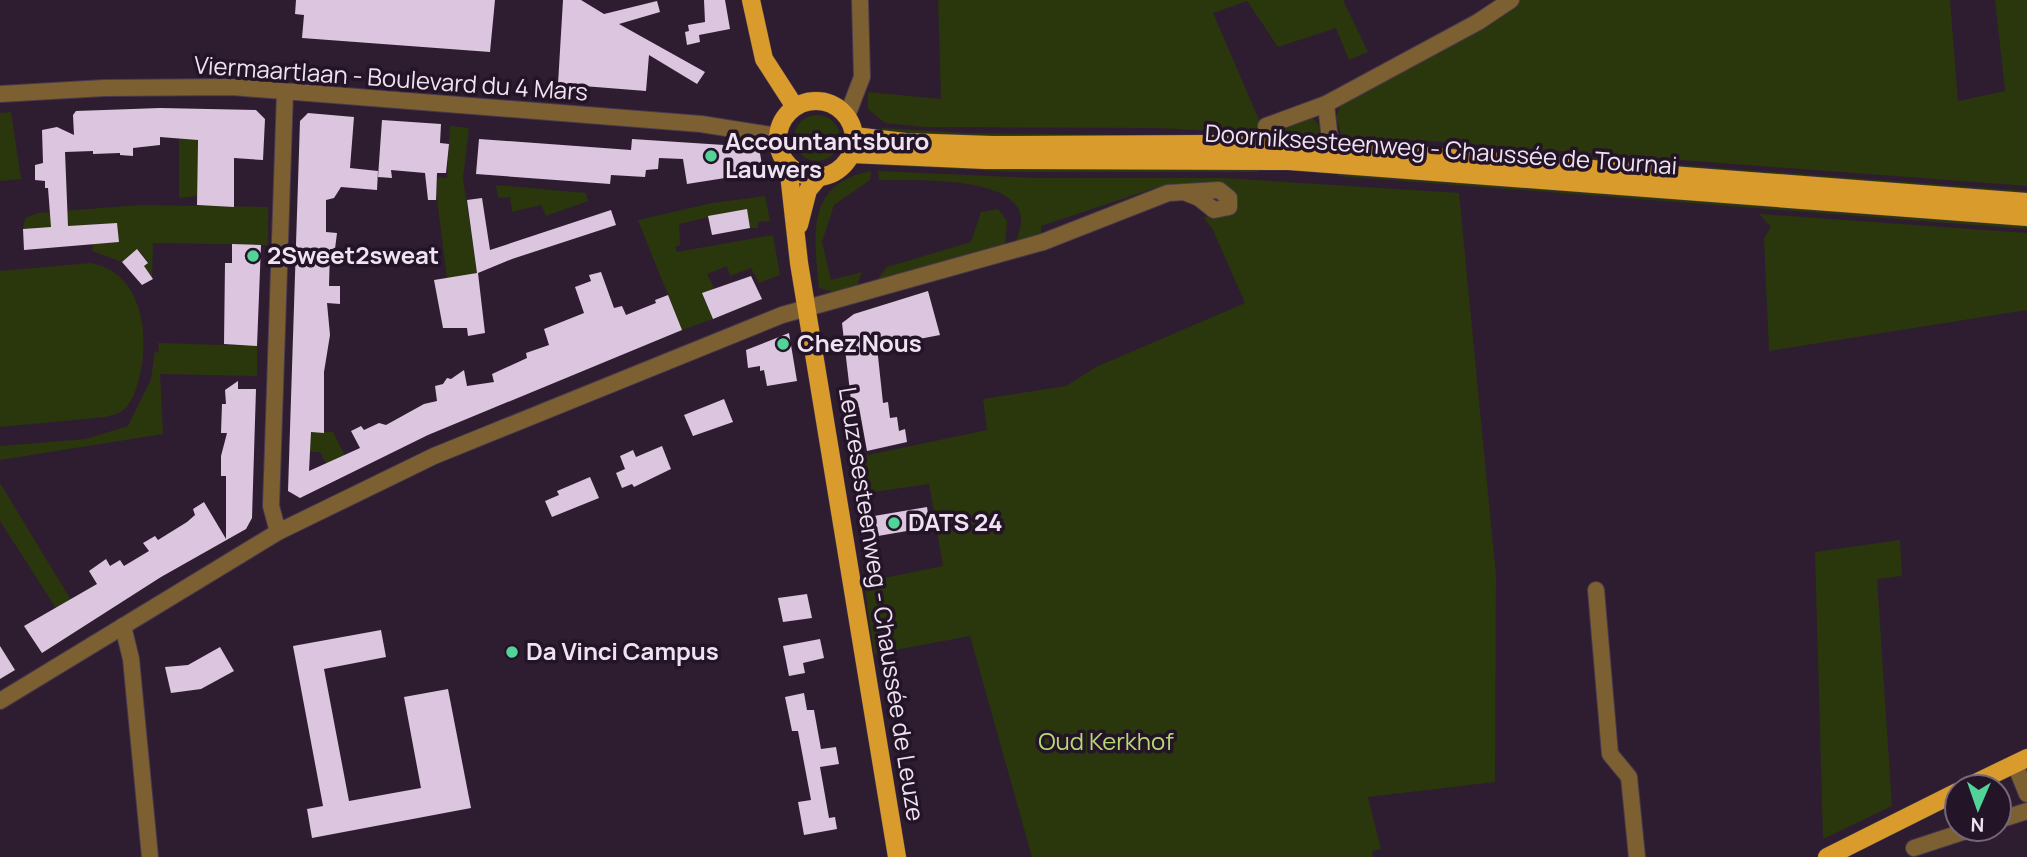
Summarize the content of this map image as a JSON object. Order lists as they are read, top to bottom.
{
  "streets": {
    "main road": ["Doorniksesteenweg - Chaussée de Tournai", "Leuzesesteenweg - Chaussée de Leuze"],
    "street": ["Viermaartlaan - Boulevard du 4 Mars"]
  },
  "crossings": [
    ["Viermaartlaan - Boulevard du 4 Mars", "Doorniksesteenweg - Chaussée de Tournai"],
    ["Viermaartlaan - Boulevard du 4 Mars", "Leuzesesteenweg - Chaussée de Leuze"],
    ["Doorniksesteenweg - Chaussée de Tournai", "Leuzesesteenweg - Chaussée de Leuze"]
  ],
  "parks": ["Oud Kerkhof"],
  "places": [
    "Accountantsburo Lauwers",
    "2Sweet2sweat",
    "Chez Nous",
    "DATS 24",
    "Da Vinci Campus"
  ],
  "north": "bottom"
}
